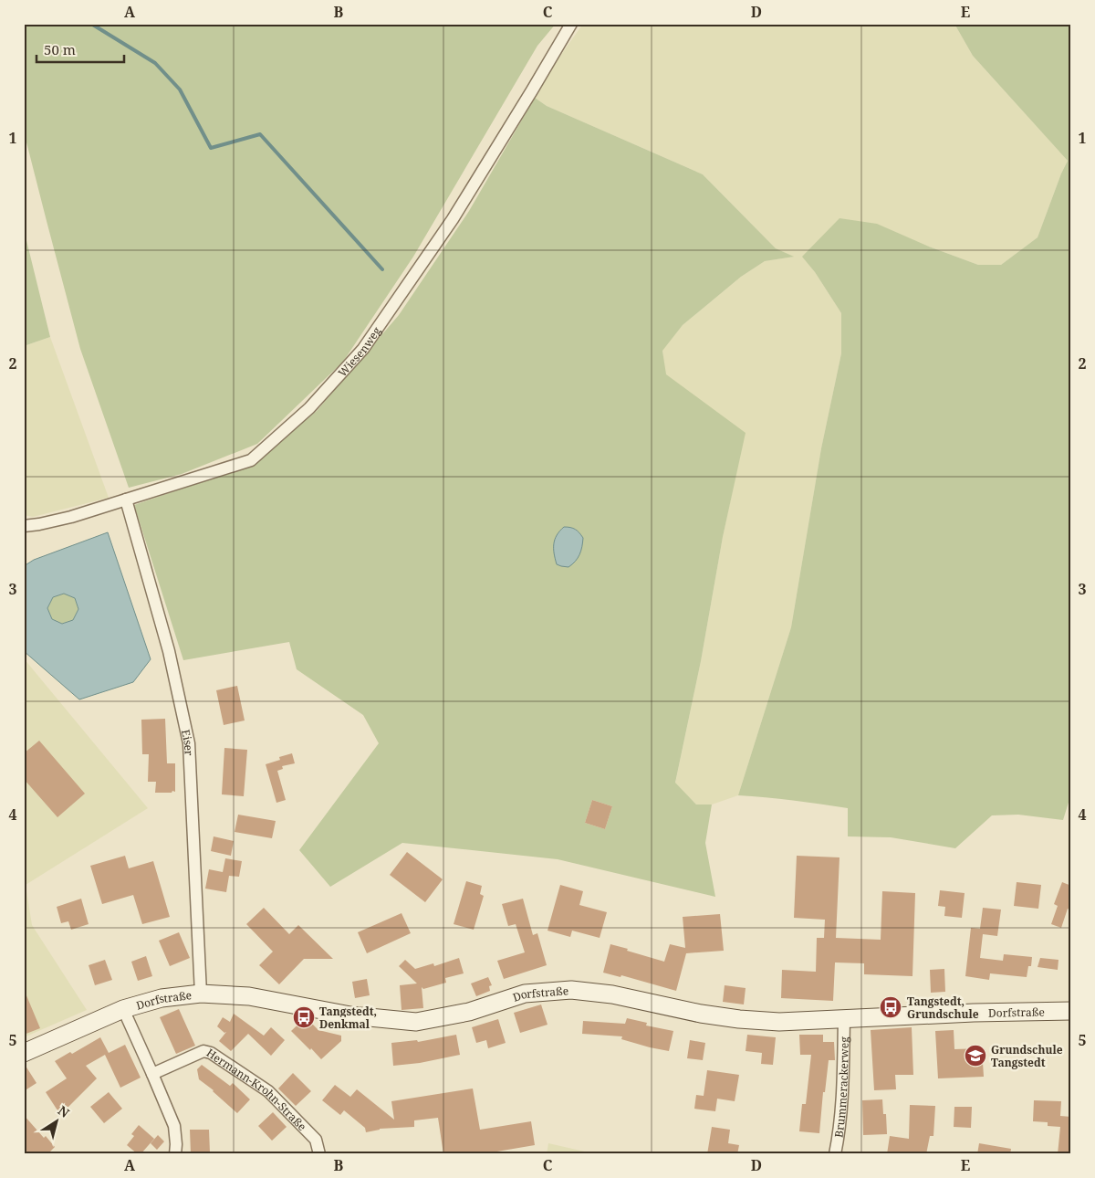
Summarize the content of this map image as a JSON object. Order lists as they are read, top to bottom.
{
  "streets": {
    "main road": ["Dorfstraße"],
    "street": [
      "Wiesenweg",
      "Eiser",
      "Brummerackerweg",
      "Hermann-Krohn-Straße"
    ]
  },
  "crossings": [
    ["Wiesenweg", "Eiser"],
    ["Eiser", "Dorfstraße"],
    ["Dorfstraße", "Brummerackerweg"]
  ],
  "places": {
    "bus stop": ["Tangstedt, Grundschule", "Tangstedt, Denkmal"],
    "school or university": ["Grundschule Tangstedt"]
  },
  "scale_bar": "50 m",
  "north": "top right",
  "grid": {
    "columns": [
      "A",
      "B",
      "C",
      "D",
      "E"
    ],
    "rows": [
      "1",
      "2",
      "3",
      "4",
      "5"
    ]
  }
}
